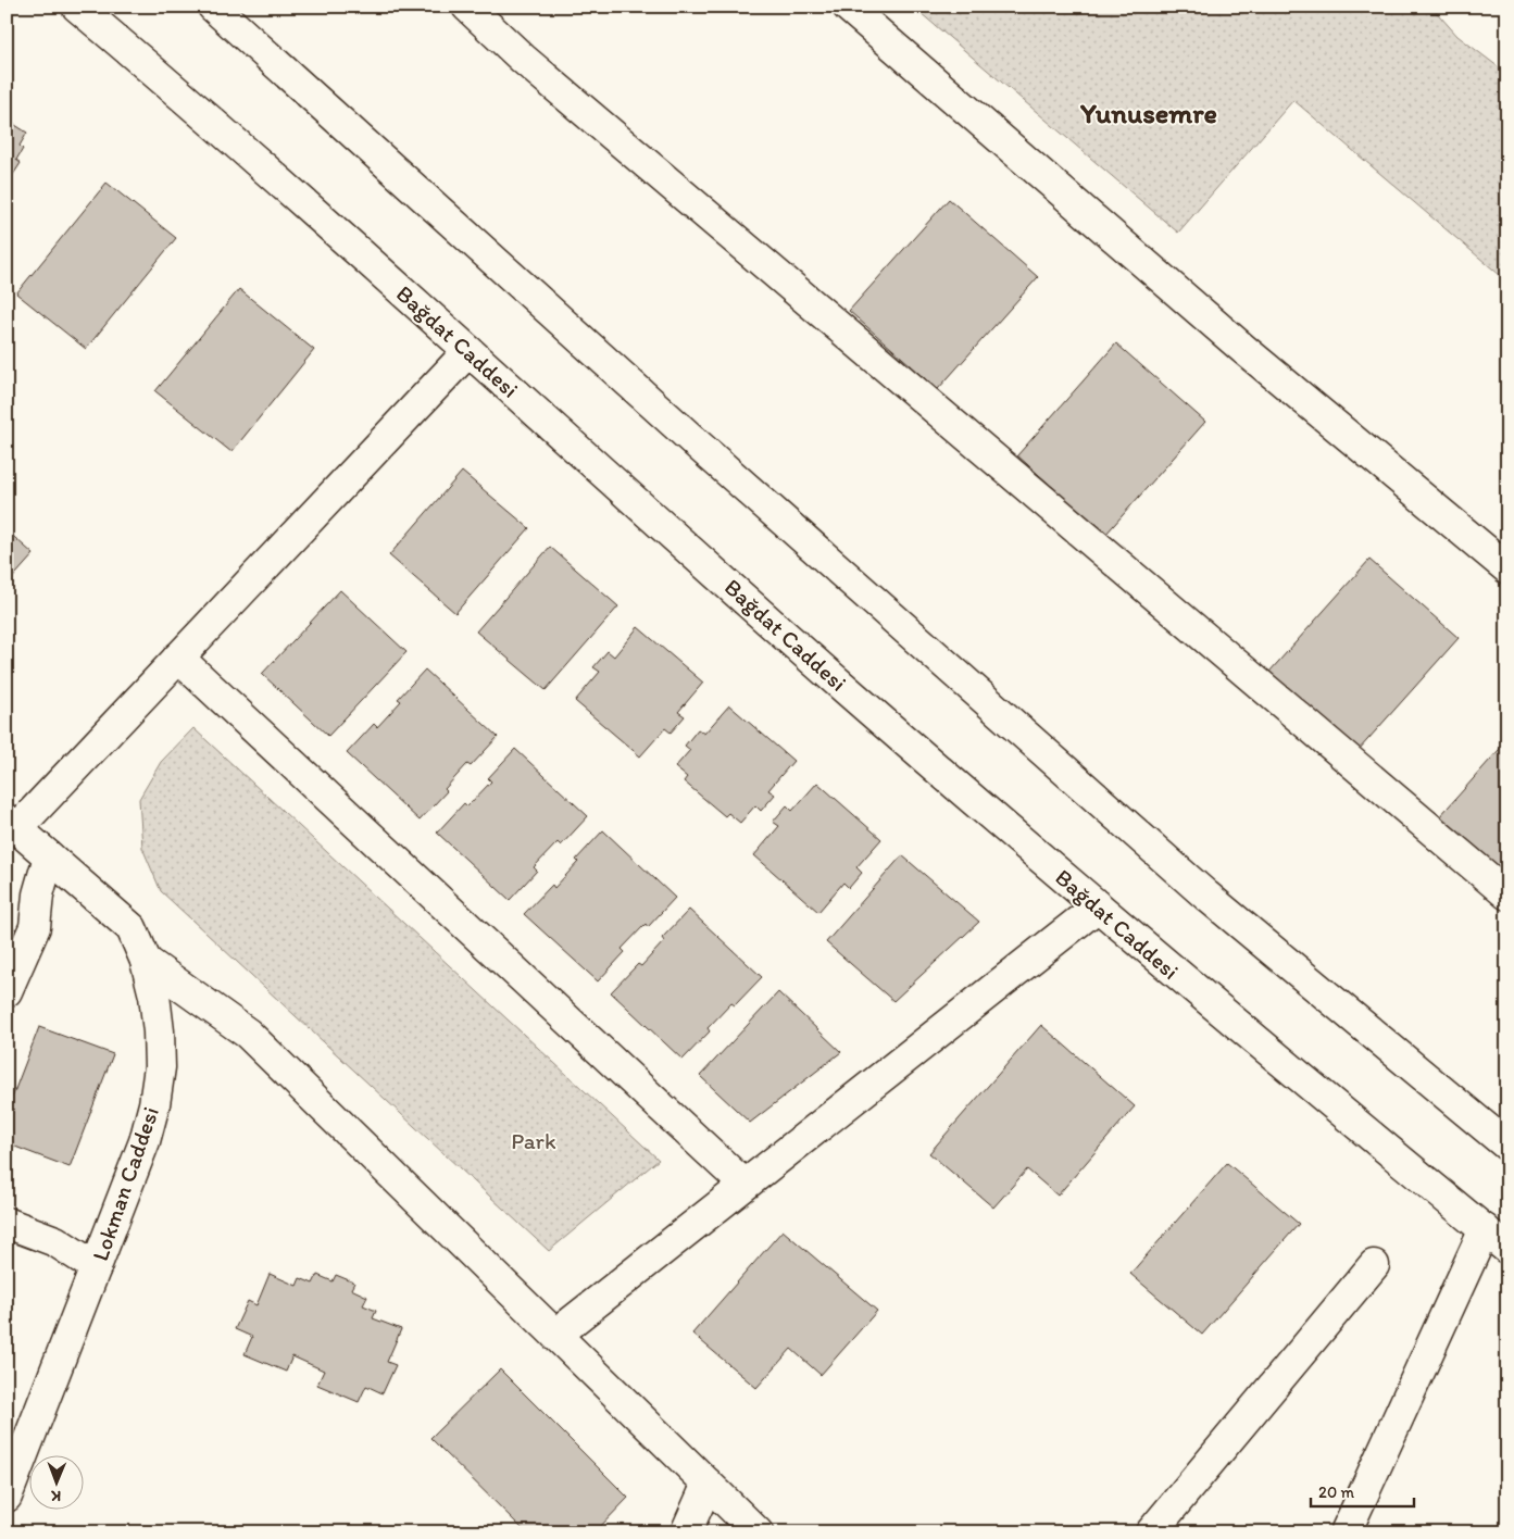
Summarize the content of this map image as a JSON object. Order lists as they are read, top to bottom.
{
  "streets": {
    "street": ["Bağdat Caddesi", "Lokman Caddesi"]
  },
  "districts": ["Yunusemre"],
  "parks": ["Park"],
  "scale_bar": "20 m",
  "north": "bottom"
}
